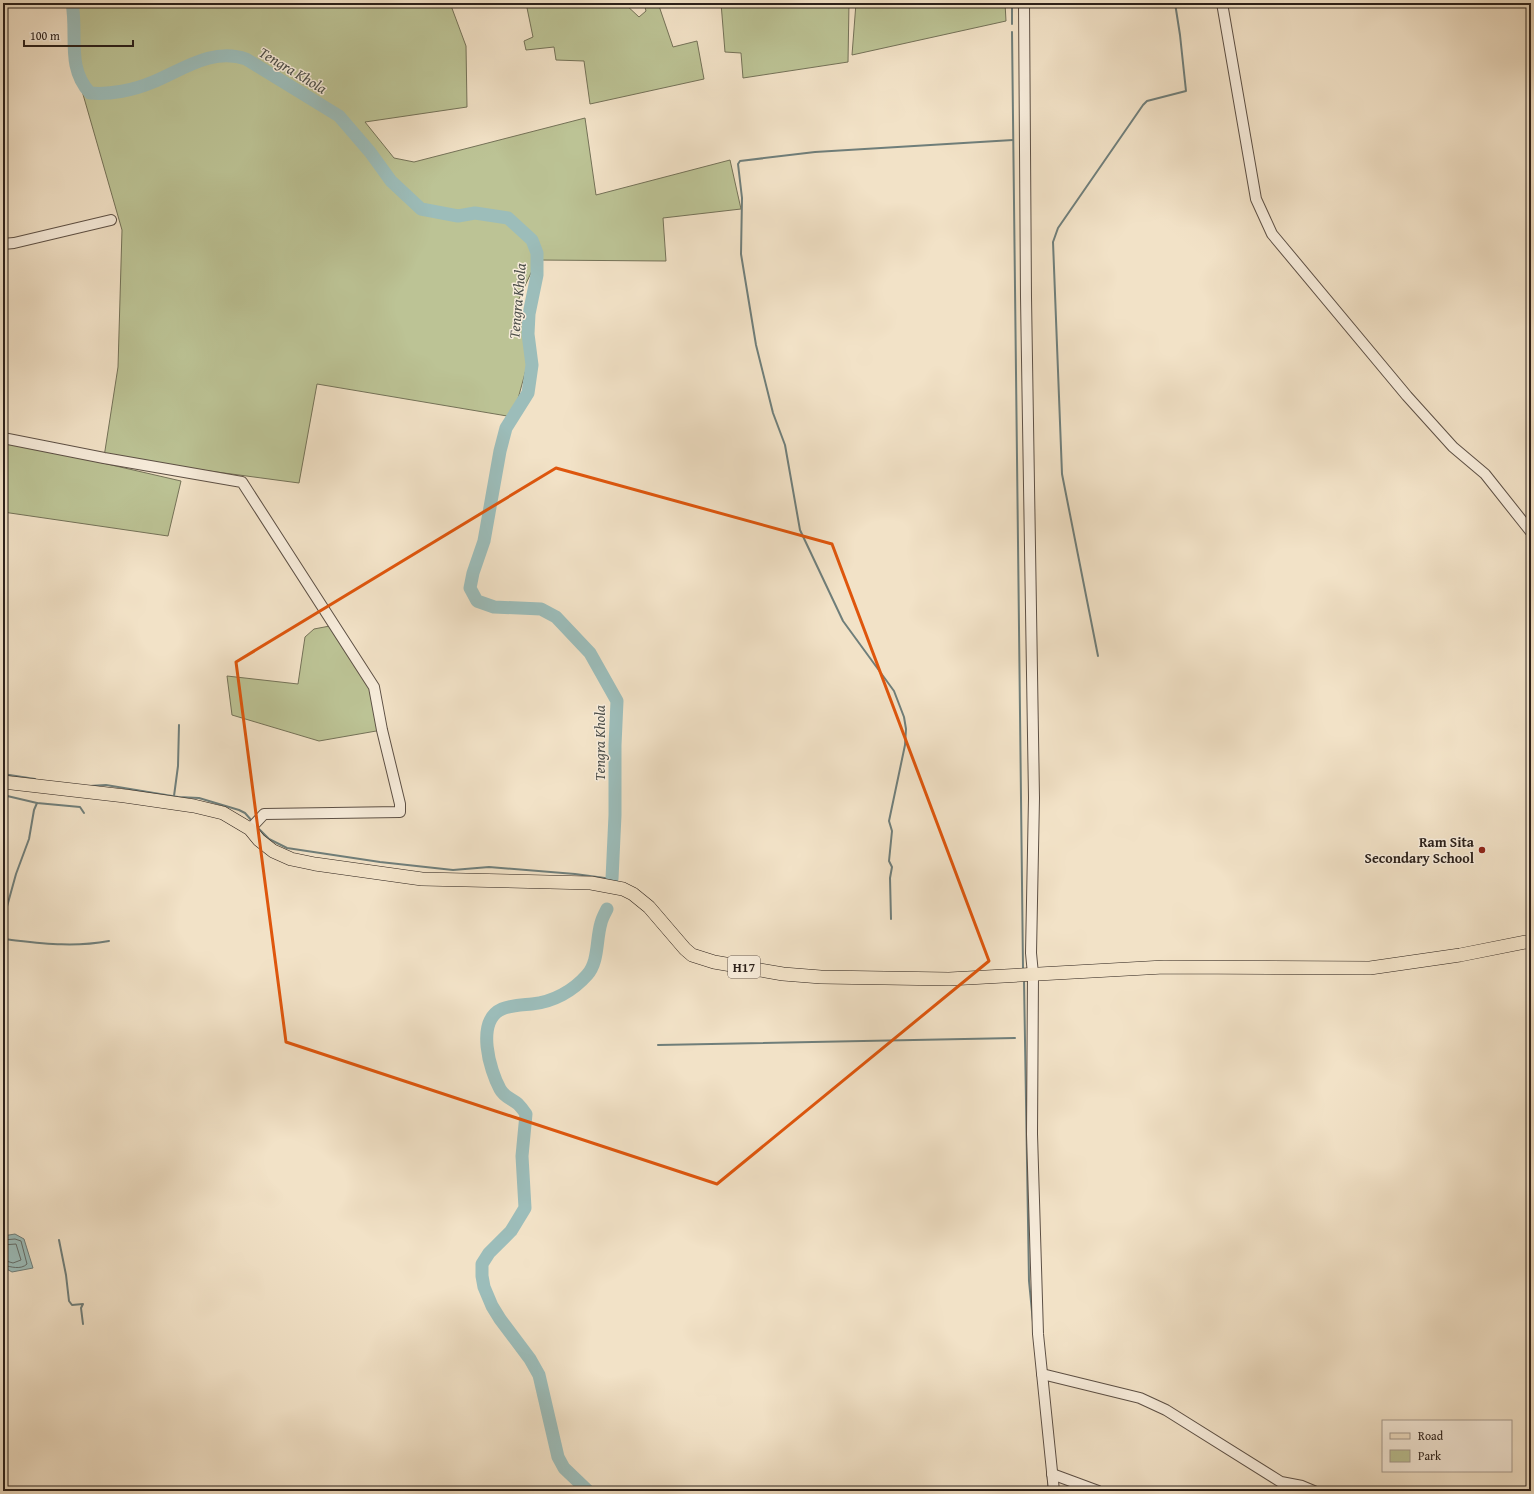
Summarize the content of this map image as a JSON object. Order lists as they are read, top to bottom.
{
  "streets": {
    "main road": ["H17"]
  },
  "water": ["Tengra Khola"],
  "places": ["Ram Sita Secondary School"],
  "legend": ["Road", "Park"],
  "scale_bar": "100 m"
}
